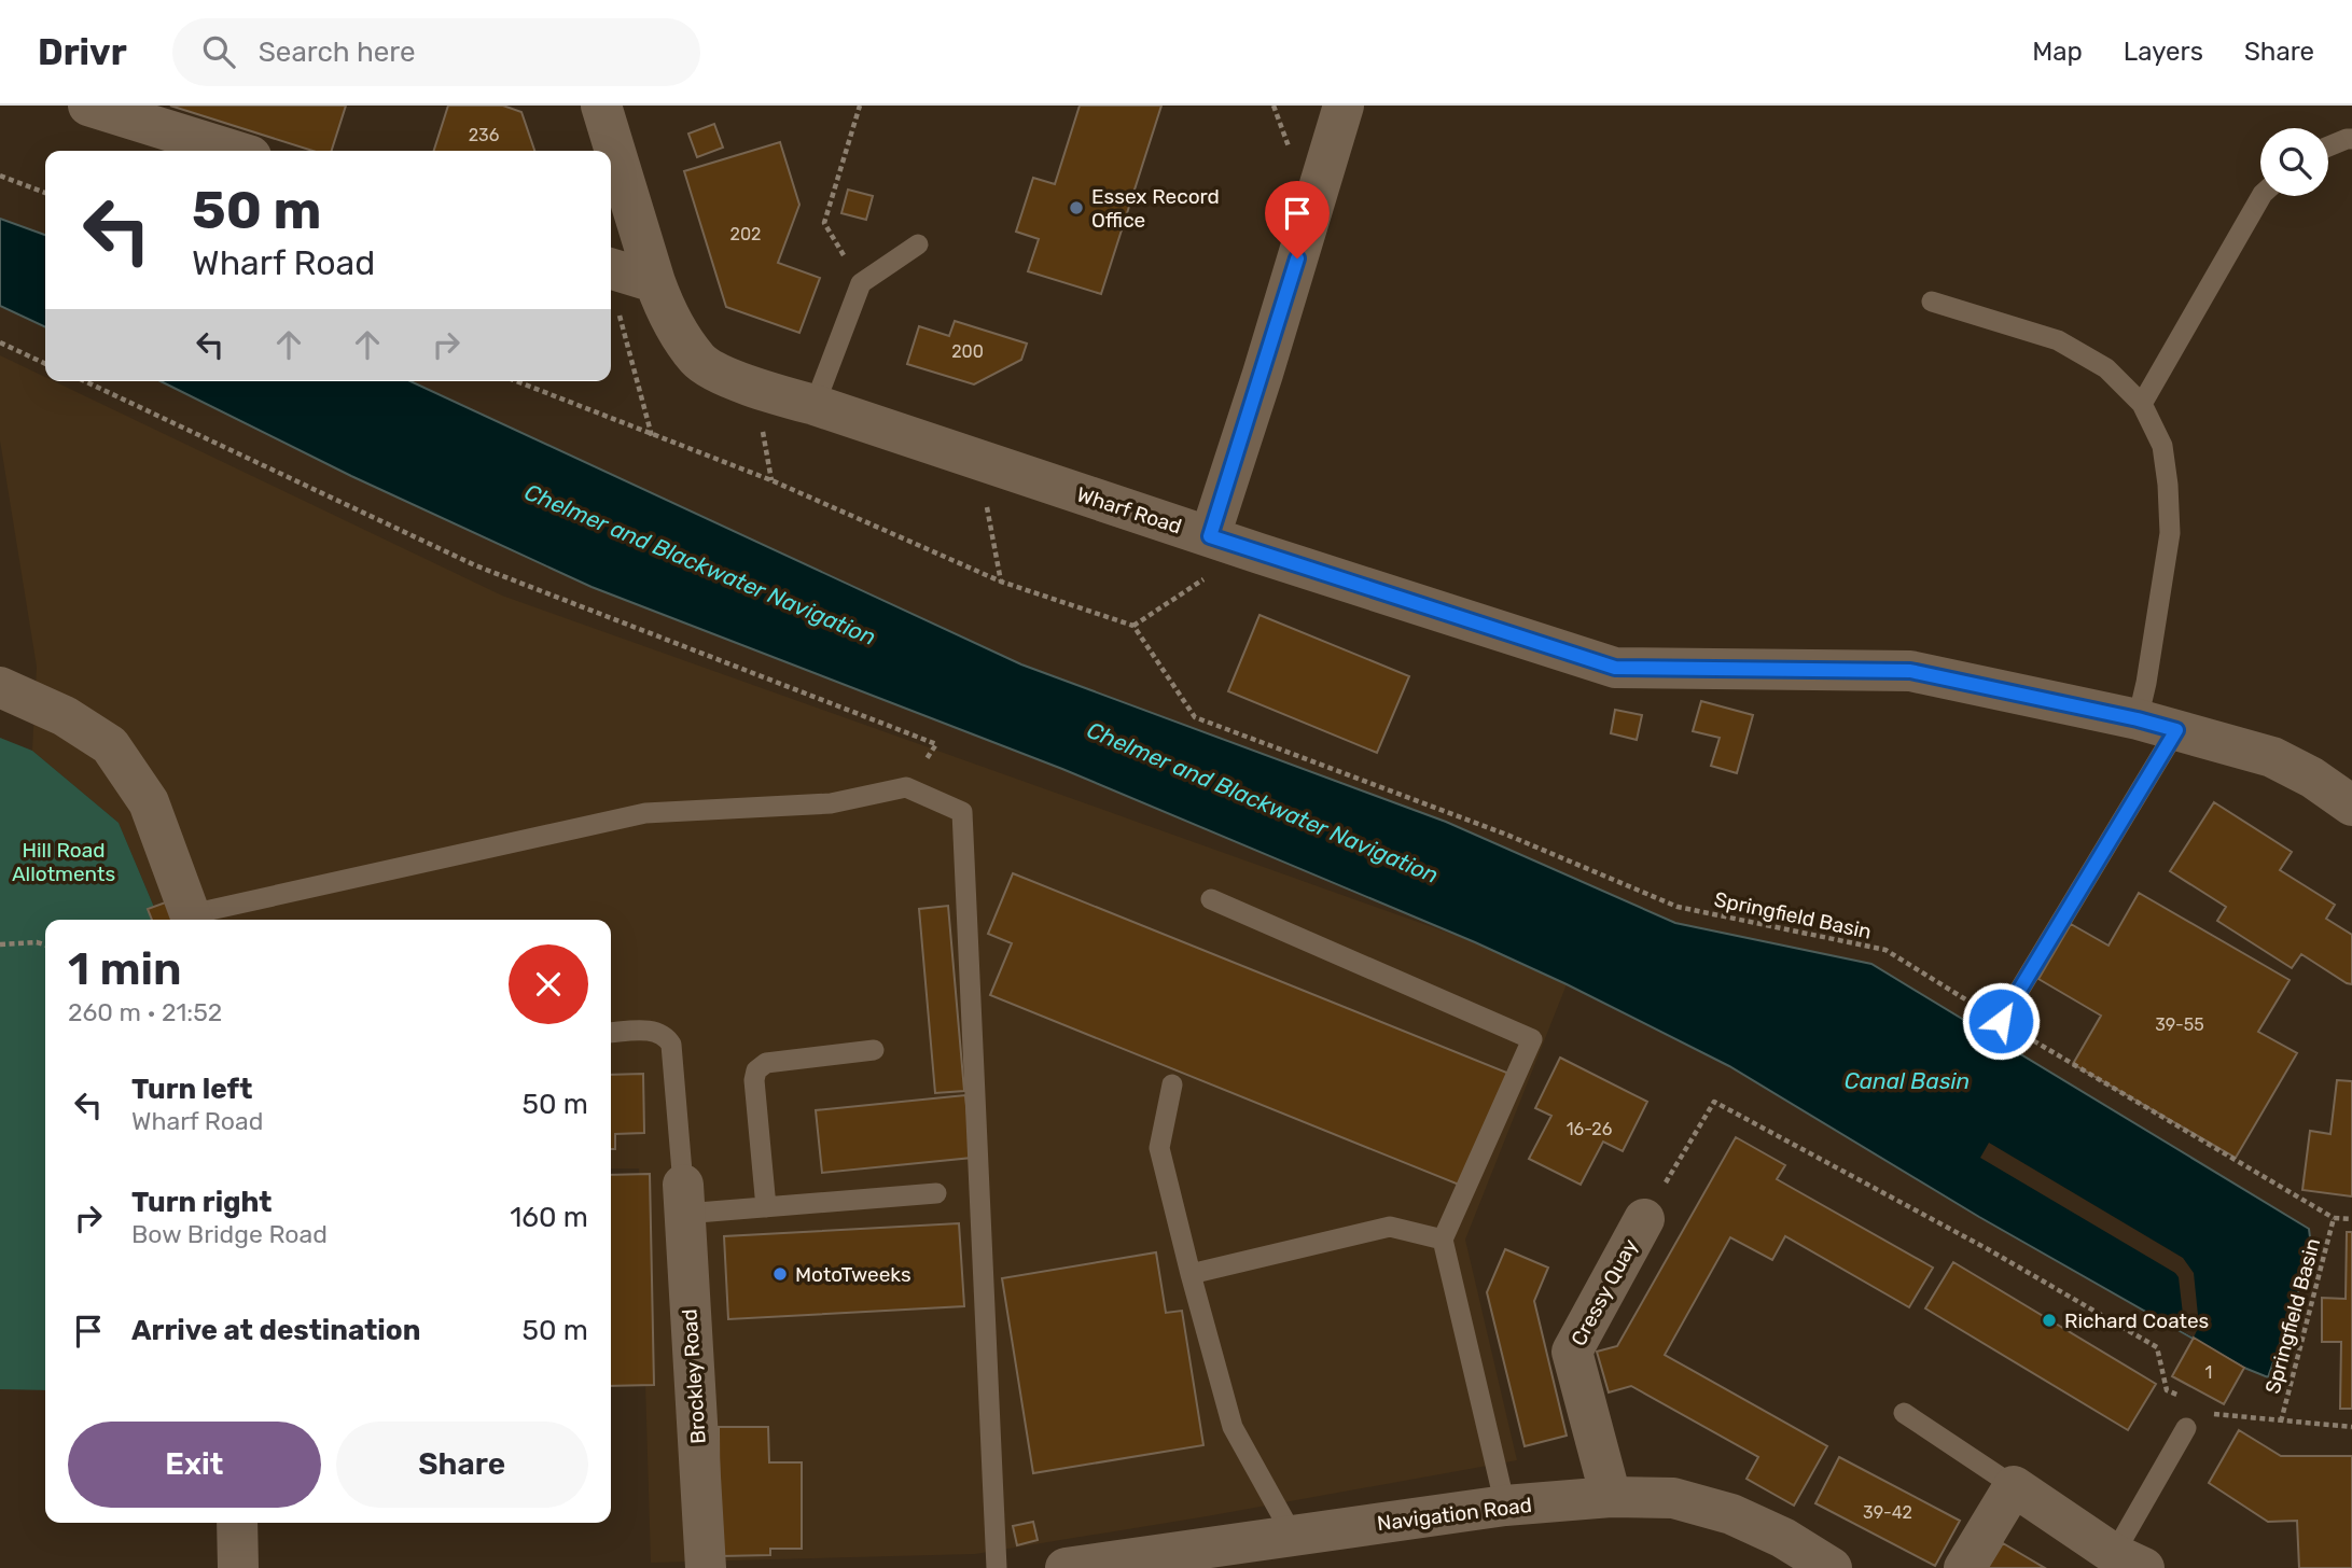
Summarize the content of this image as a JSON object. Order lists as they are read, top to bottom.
{
  "streets": {
    "street": [
      "Wharf Road",
      "Cressy Quay",
      "Brockley Road",
      "Navigation Road"
    ],
    "path": ["Springfield Basin"]
  },
  "crossings": [
    ["Cressy Quay", "Navigation Road"]
  ],
  "water": ["Chelmer and Blackwater Navigation", "Canal Basin"],
  "parks": ["Hill Road Allotments"],
  "places": ["Essex Record Office", "MotoTweeks", "Richard Coates"],
  "house_numbers": [
    "236",
    "202",
    "200",
    "39-55",
    "16-26",
    "1",
    "39-42"
  ],
  "page": {
    "header": "Drivr",
    "search": "Search here",
    "nav": ["Map", "Layers", "Share"],
    "turn": ["50 m", "Wharf Road"],
    "heading": ["1 min", "260 m · 21:52"],
    "list": [
      {
        "name": "Turn left",
        "note": "Wharf Road",
        "value": "50 m"
      },
      {
        "name": "Turn right",
        "note": "Bow Bridge Road",
        "value": "160 m"
      },
      {
        "name": "Arrive at destination",
        "value": "50 m"
      }
    ],
    "buttons": ["Exit", "Share"]
  }
}
